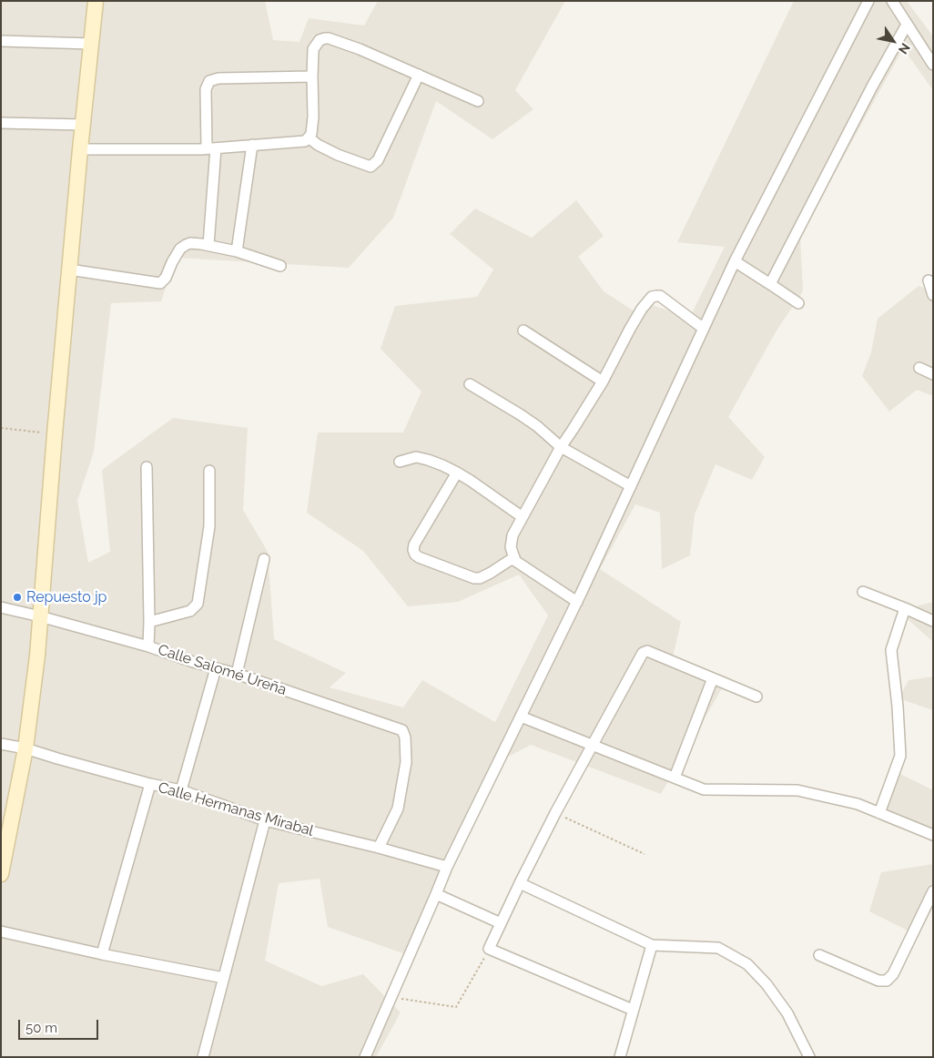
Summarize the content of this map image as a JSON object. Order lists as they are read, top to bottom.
{
  "streets": {
    "street": ["Calle Salomé Ureña", "Calle Hermanas Mirabal"]
  },
  "crossings": [
    ["Calle Salomé Ureña", "Calle Hermanas Mirabal"]
  ],
  "places": ["Repuesto jp"],
  "scale_bar": "50 m",
  "north": "bottom right"
}
